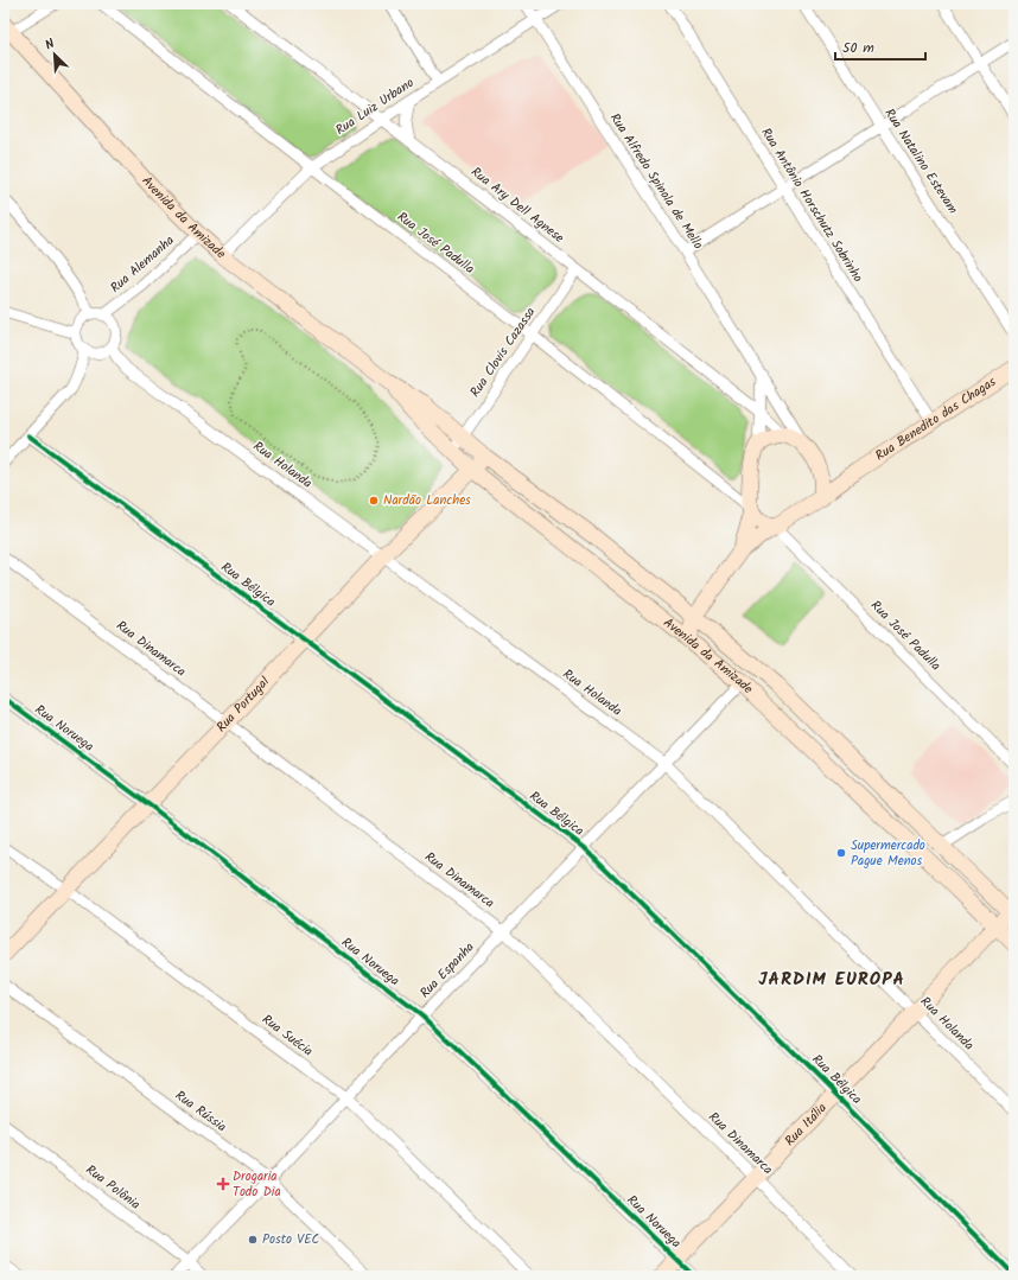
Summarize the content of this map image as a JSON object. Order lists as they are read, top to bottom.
{
  "streets": {
    "main road": [
      "Avenida da Amizade",
      "Rua Benedito das Chagas",
      "Rua Portugal",
      "Rua Itália"
    ],
    "street": [
      "Rua Luiz Urbano",
      "Rua Natalino Estevam",
      "Rua Alfredo Spinola de Mello",
      "Rua Ary Dell Agnese",
      "Rua Antônio Horschutz Sobrinho",
      "Rua José Padulla",
      "Rua Alemanha",
      "Rua Clovis Cazassa",
      "Rua Holanda",
      "Rua Bélgica",
      "Rua Dinamarca",
      "Rua Noruega",
      "Rua Espanha",
      "Rua Suécia",
      "Rua Rússia",
      "Rua Polônia"
    ]
  },
  "crossings": [
    ["Rua Luiz Urbano", "Rua Alfredo Spinola de Mello"],
    ["Rua Luiz Urbano", "Rua Ary Dell Agnese"],
    ["Rua Luiz Urbano", "Avenida da Amizade"],
    ["Rua Luiz Urbano", "Rua José Padulla"],
    ["Rua Alfredo Spinola de Mello", "Rua Ary Dell Agnese"],
    ["Rua Alfredo Spinola de Mello", "Rua José Padulla"],
    ["Rua Alfredo Spinola de Mello", "Rua Benedito das Chagas"],
    ["Rua Ary Dell Agnese", "Rua José Padulla"],
    ["Rua Ary Dell Agnese", "Rua Clovis Cazassa"],
    ["Rua Ary Dell Agnese", "Rua Benedito das Chagas"],
    ["Rua Antônio Horschutz Sobrinho", "Rua Benedito das Chagas"],
    ["Avenida da Amizade", "Rua Alemanha"],
    ["Avenida da Amizade", "Rua Clovis Cazassa"],
    ["Avenida da Amizade", "Rua Portugal"],
    ["Avenida da Amizade", "Rua Espanha"],
    ["Avenida da Amizade", "Rua Itália"],
    ["Rua José Padulla", "Rua Clovis Cazassa"],
    ["Rua José Padulla", "Rua Benedito das Chagas"],
    ["Rua Alemanha", "Rua Holanda"],
    ["Rua Holanda", "Rua Portugal"],
    ["Rua Holanda", "Rua Espanha"],
    ["Rua Holanda", "Rua Itália"],
    ["Rua Bélgica", "Rua Portugal"],
    ["Rua Bélgica", "Rua Espanha"],
    ["Rua Bélgica", "Rua Itália"],
    ["Rua Dinamarca", "Rua Portugal"],
    ["Rua Dinamarca", "Rua Espanha"],
    ["Rua Dinamarca", "Rua Itália"],
    ["Rua Portugal", "Rua Noruega"],
    ["Rua Portugal", "Rua Suécia"],
    ["Rua Noruega", "Rua Espanha"],
    ["Rua Noruega", "Rua Itália"],
    ["Rua Espanha", "Rua Suécia"],
    ["Rua Espanha", "Rua Rússia"],
    ["Rua Espanha", "Rua Polônia"]
  ],
  "districts": ["JARDIM EUROPA"],
  "places": {
    "other": ["Nardão Lanches", "Supermercado Pague Menos", "Posto VEC"],
    "health": ["Drogaria Todo Dia"]
  },
  "scale_bar": "50 m",
  "north": "top left"
}
